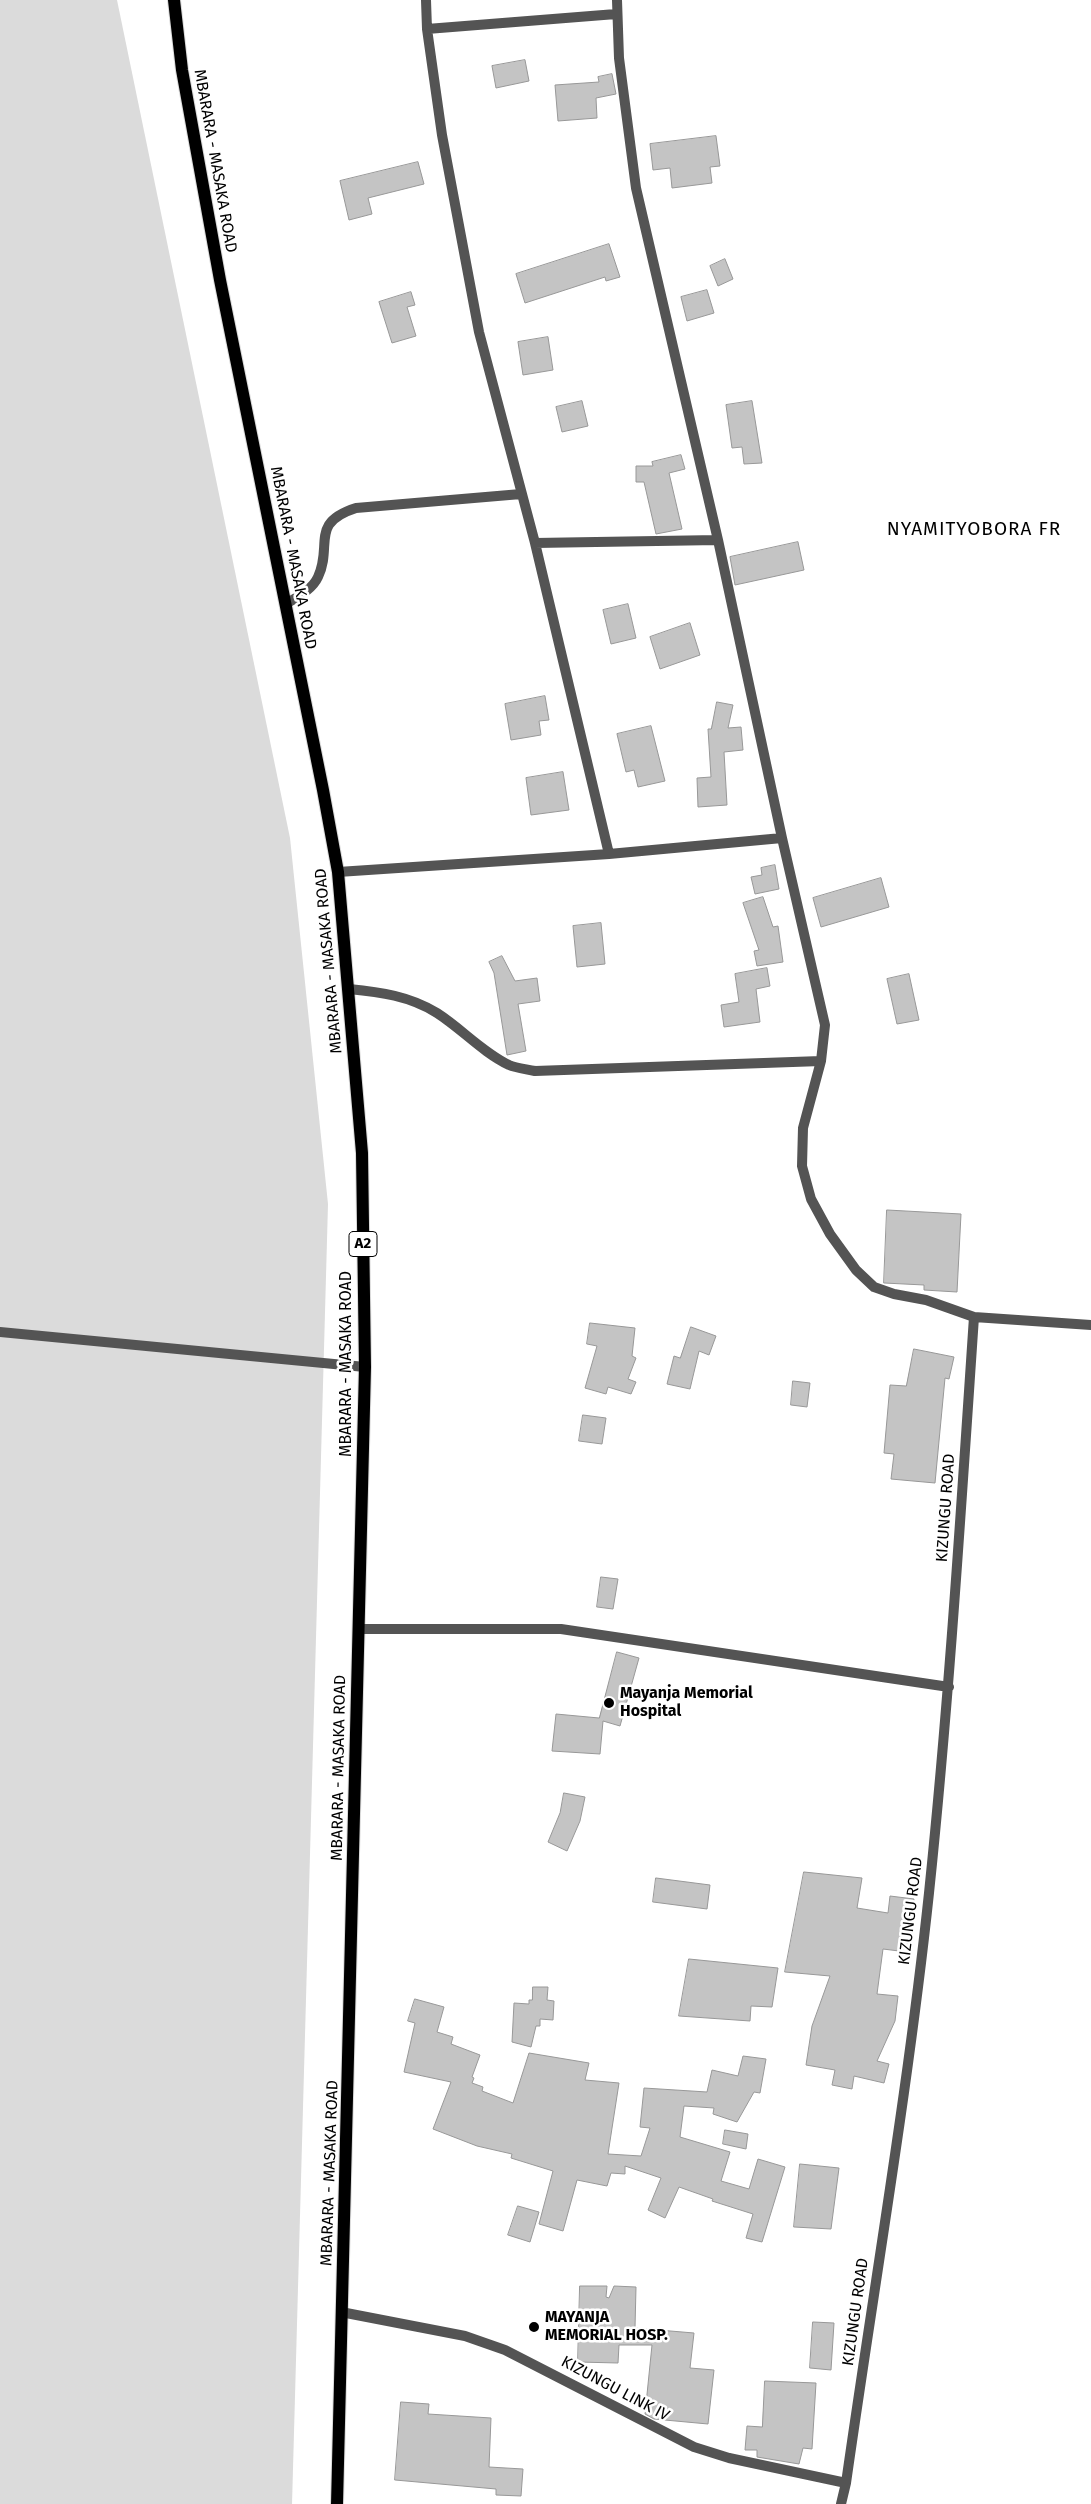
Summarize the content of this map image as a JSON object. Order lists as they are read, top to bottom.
{
  "streets": {
    "main road": ["MBARARA - MASAKA ROAD", "A2"],
    "street": ["KIZUNGU ROAD", "KIZUNGU LINK IV"]
  },
  "crossings": [
    ["MBARARA - MASAKA ROAD", "KIZUNGU LINK IV"],
    ["KIZUNGU ROAD", "KIZUNGU LINK IV"]
  ],
  "districts": ["NYAMITYOBORA FR"],
  "places": ["Mayanja Memorial Hospital", "MAYANJA MEMORIAL HOSP."]
}
